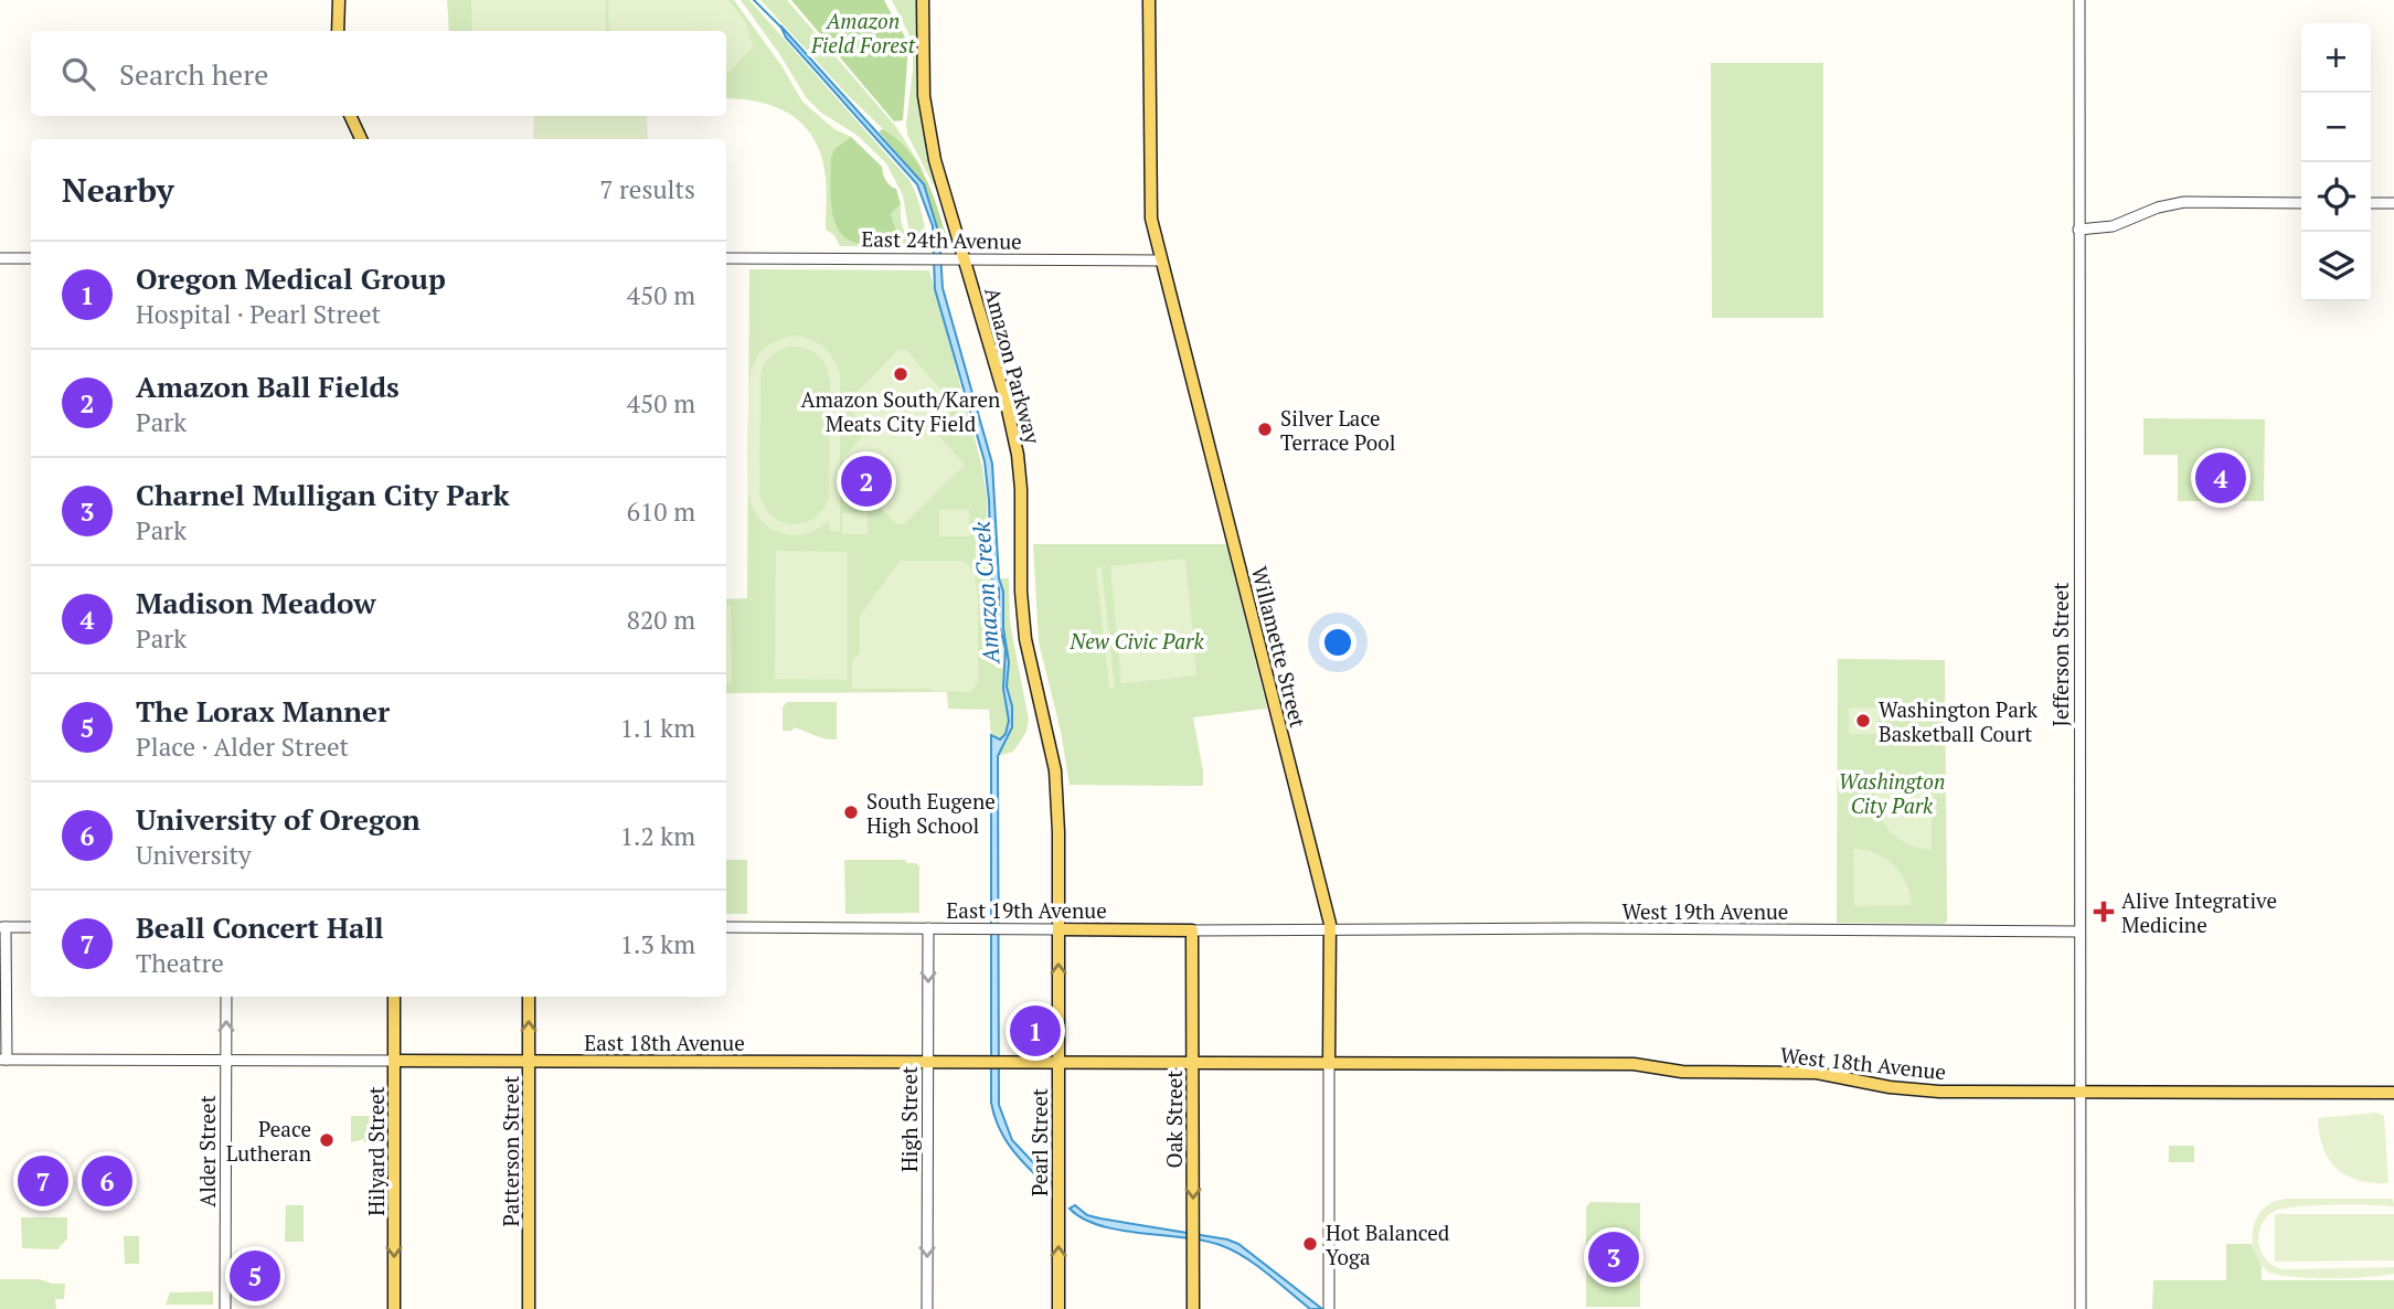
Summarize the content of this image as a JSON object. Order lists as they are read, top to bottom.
{
  "streets": {
    "main road": [
      "Amazon Parkway",
      "Willamette Street",
      "East 19th Avenue",
      "East 18th Avenue",
      "West 18th Avenue",
      "Oak Street",
      "Pearl Street",
      "Hilyard Street",
      "Patterson Street"
    ],
    "street": [
      "East 24th Avenue",
      "Jefferson Street",
      "West 19th Avenue",
      "High Street",
      "Alder Street"
    ]
  },
  "crossings": [
    ["East 24th Avenue", "Amazon Parkway"],
    ["East 24th Avenue", "Willamette Street"],
    ["Amazon Parkway", "East 19th Avenue"],
    ["Amazon Parkway", "Pearl Street"],
    ["Willamette Street", "East 19th Avenue"],
    ["Willamette Street", "West 19th Avenue"],
    ["Willamette Street", "East 18th Avenue"],
    ["Willamette Street", "West 18th Avenue"],
    ["Jefferson Street", "West 19th Avenue"],
    ["Jefferson Street", "West 18th Avenue"],
    ["East 19th Avenue", "West 19th Avenue"],
    ["East 19th Avenue", "High Street"],
    ["East 19th Avenue", "Oak Street"],
    ["East 19th Avenue", "Pearl Street"],
    ["East 18th Avenue", "West 18th Avenue"],
    ["East 18th Avenue", "High Street"],
    ["East 18th Avenue", "Oak Street"],
    ["East 18th Avenue", "Pearl Street"],
    ["East 18th Avenue", "Alder Street"],
    ["East 18th Avenue", "Hilyard Street"],
    ["East 18th Avenue", "Patterson Street"]
  ],
  "one_way": [
    "High Street",
    "Oak Street",
    "Pearl Street",
    "Hilyard Street"
  ],
  "water": ["Amazon Creek"],
  "parks": ["Amazon Field Forest", "New Civic Park", "Washington City Park"],
  "places": {
    "other": [
      "Amazon South/Karen Meats City Field",
      "Silver Lace Terrace Pool",
      "Washington Park Basketball Court",
      "South Eugene High School",
      "Peace Lutheran",
      "Hot Balanced Yoga"
    ],
    "health": ["Alive Integrative Medicine"]
  },
  "page": {
    "map_buttons": ["+", "−"],
    "search": "Search here",
    "heading": ["Nearby", "7 results"],
    "list": [
      {
        "mark": "1",
        "name": "Oregon Medical Group",
        "note": "Hospital · Pearl Street",
        "value": "450 m"
      },
      {
        "mark": "2",
        "name": "Amazon Ball Fields",
        "note": "Park",
        "value": "450 m"
      },
      {
        "mark": "3",
        "name": "Charnel Mulligan City Park",
        "note": "Park",
        "value": "610 m"
      },
      {
        "mark": "4",
        "name": "Madison Meadow",
        "note": "Park",
        "value": "820 m"
      },
      {
        "mark": "5",
        "name": "The Lorax Manner",
        "note": "Place · Alder Street",
        "value": "1.1 km"
      },
      {
        "mark": "6",
        "name": "University of Oregon",
        "note": "University",
        "value": "1.2 km"
      },
      {
        "mark": "7",
        "name": "Beall Concert Hall",
        "note": "Theatre",
        "value": "1.3 km"
      }
    ],
    "pins": [
      "4",
      "2",
      "1",
      "6",
      "7",
      "3",
      "5"
    ]
  }
}
